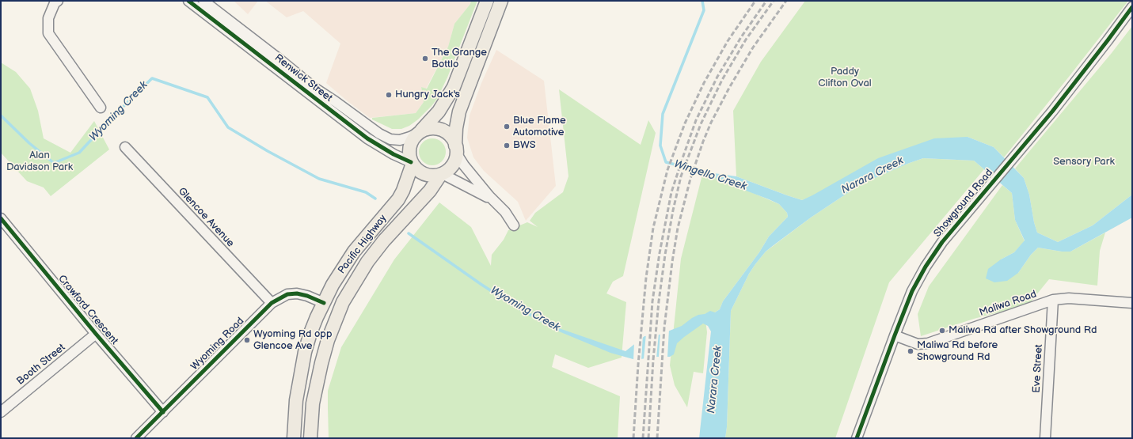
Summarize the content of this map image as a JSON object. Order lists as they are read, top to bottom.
{
  "streets": {
    "main road": ["Pacific Highway"],
    "street": [
      "Renwick Street",
      "Showground Road",
      "Glencoe Avenue",
      "Maliwa Road",
      "Crawford Crescent",
      "Wyoming Road",
      "Booth Street",
      "Eve Street"
    ]
  },
  "crossings": [
    ["Renwick Street", "Pacific Highway"],
    ["Showground Road", "Maliwa Road"],
    ["Glencoe Avenue", "Wyoming Road"],
    ["Pacific Highway", "Wyoming Road"],
    ["Maliwa Road", "Eve Street"],
    ["Crawford Crescent", "Wyoming Road"],
    ["Crawford Crescent", "Booth Street"]
  ],
  "water": ["Wyoming Creek", "Wingello Creek", "Narara Creek"],
  "parks": ["Paddy Clifton Oval", "Alan Davidson Park", "Sensory Park"],
  "places": [
    "The Grange Bottlo",
    "Hungry Jack's",
    "Blue Flame Automotive",
    "BWS",
    "Maliwa Rd after Showground Rd",
    "Wyoming Rd opp Glencoe Ave",
    "Maliwa Rd before Showground Rd"
  ]
}
